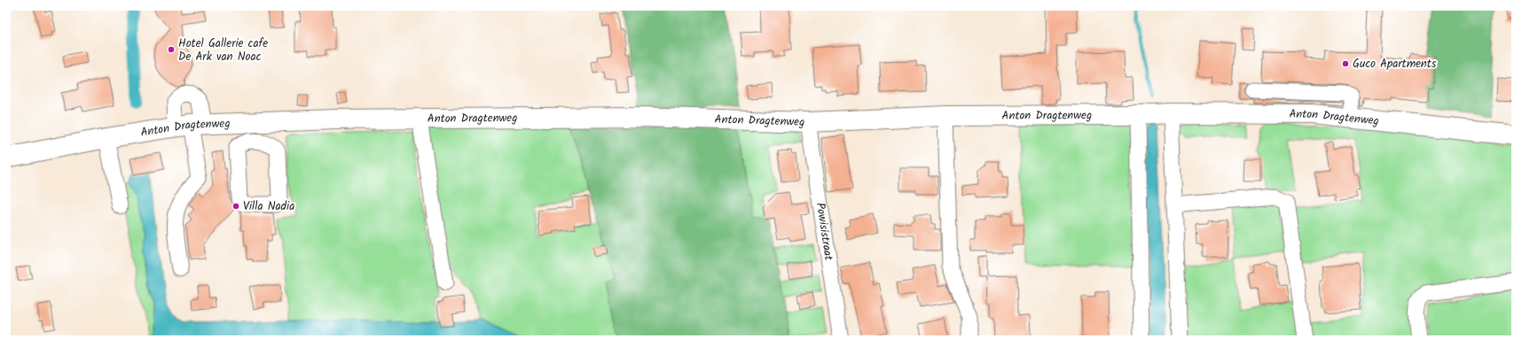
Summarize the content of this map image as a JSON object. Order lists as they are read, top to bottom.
{
  "streets": {
    "main road": ["Anton Dragtenweg"],
    "street": ["Powisistraat"]
  },
  "crossings": [
    ["Anton Dragtenweg", "Powisistraat"]
  ],
  "places": ["Hotel Gallerie cafe De Ark van Noac", "Guco Apartments", "Villa Nadia"]
}
